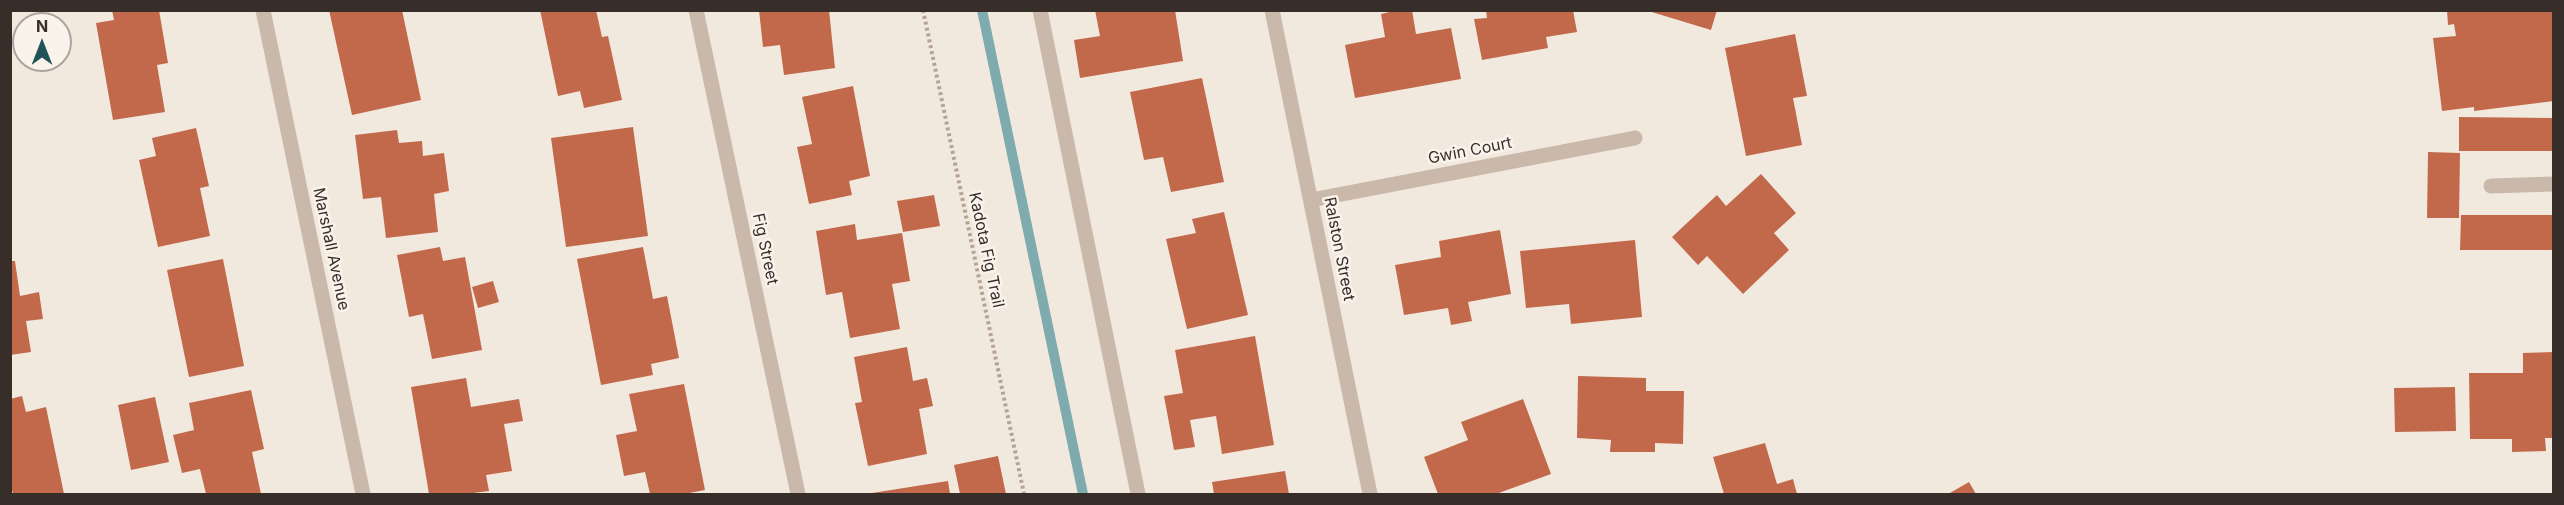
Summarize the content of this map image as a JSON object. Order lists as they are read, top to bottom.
{
  "streets": {
    "street": [
      "Gwin Court",
      "Marshall Avenue",
      "Fig Street",
      "Ralston Street"
    ],
    "path": ["Kadota Fig Trail"]
  },
  "crossings": [
    ["Gwin Court", "Ralston Street"]
  ],
  "north": "top"
}
